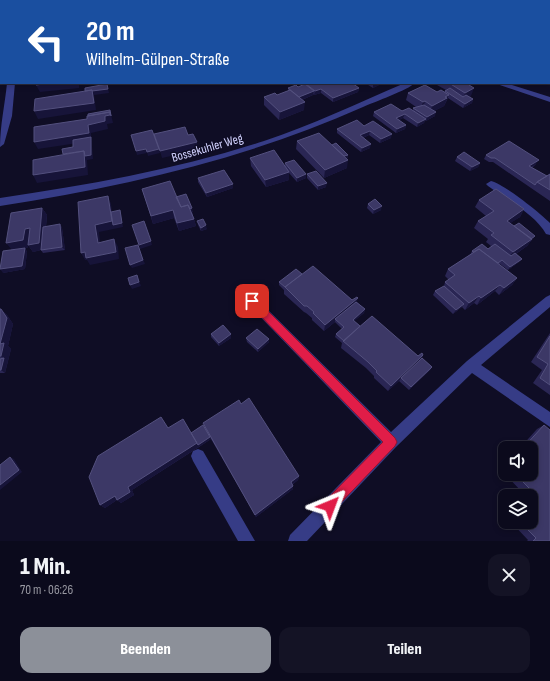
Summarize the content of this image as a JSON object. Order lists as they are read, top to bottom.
{
  "streets": {
    "street": ["Bossekuhler Weg"]
  },
  "page": {
    "turn": ["20 m", "Wilhelm-Gülpen-Straße"],
    "heading": ["1 Min.", "70 m · 06:26"],
    "buttons": ["Beenden", "Teilen"]
  }
}
